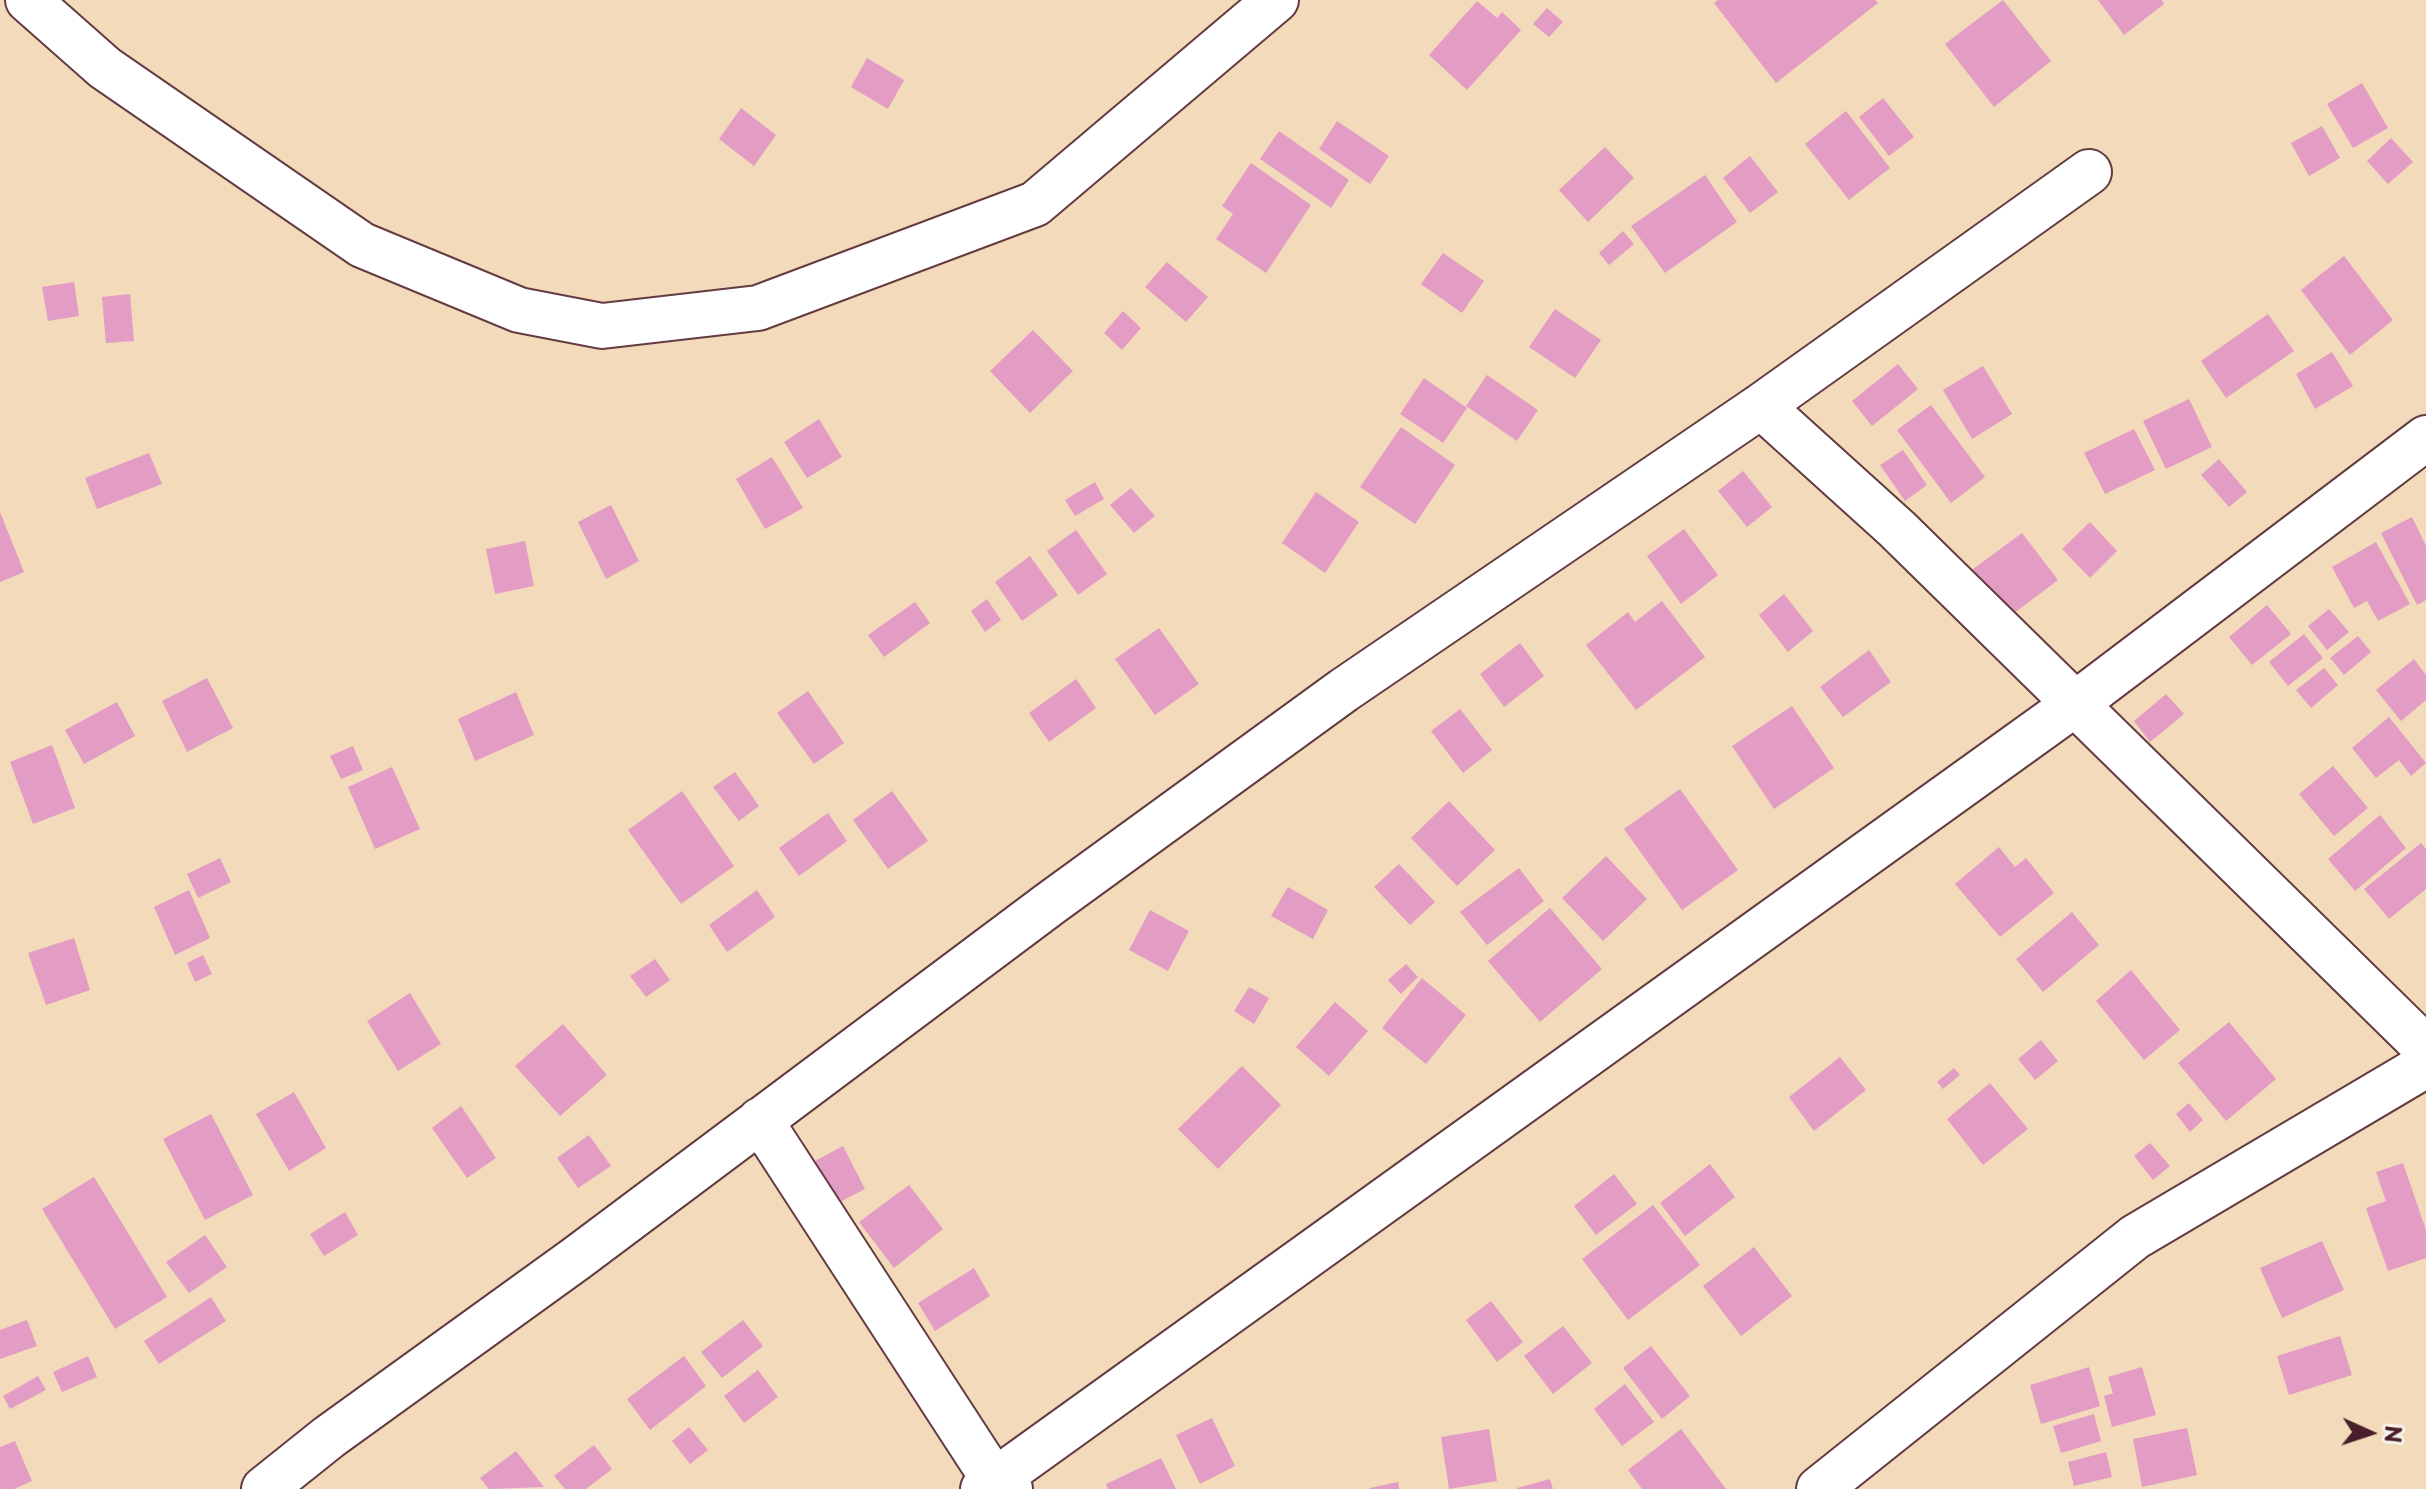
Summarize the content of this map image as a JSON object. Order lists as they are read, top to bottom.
{
  "north": "right"
}
